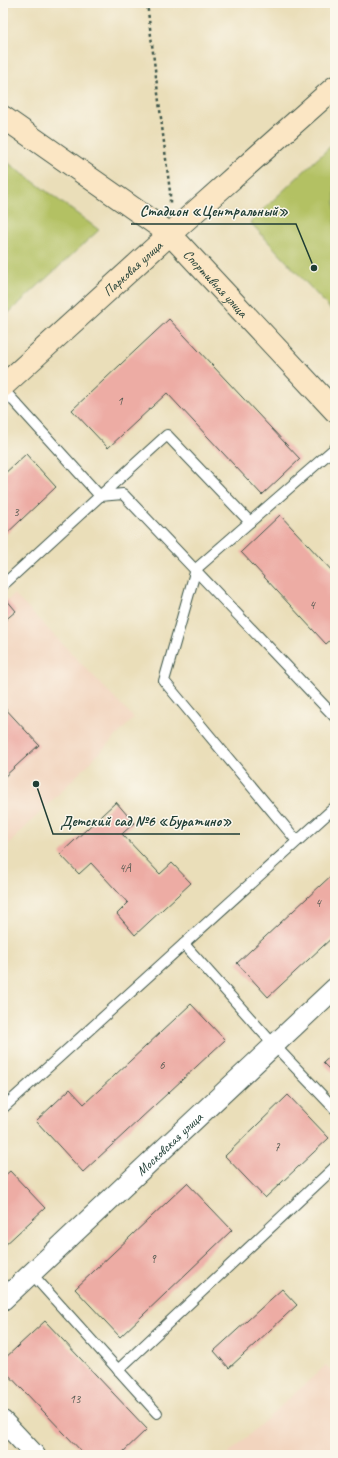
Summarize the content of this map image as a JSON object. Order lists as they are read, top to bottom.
{
  "streets": {
    "street": ["Парковая улица", "Спортивная улица", "Московская улица"]
  },
  "crossings": [
    ["Парковая улица", "Спортивная улица"]
  ],
  "places": ["Стадион «Центральный»", "Детский сад №6 «Буратино»"],
  "house_numbers": [
    "1",
    "3",
    "4",
    "4А",
    "4",
    "6",
    "7",
    "9",
    "13"
  ]
}
